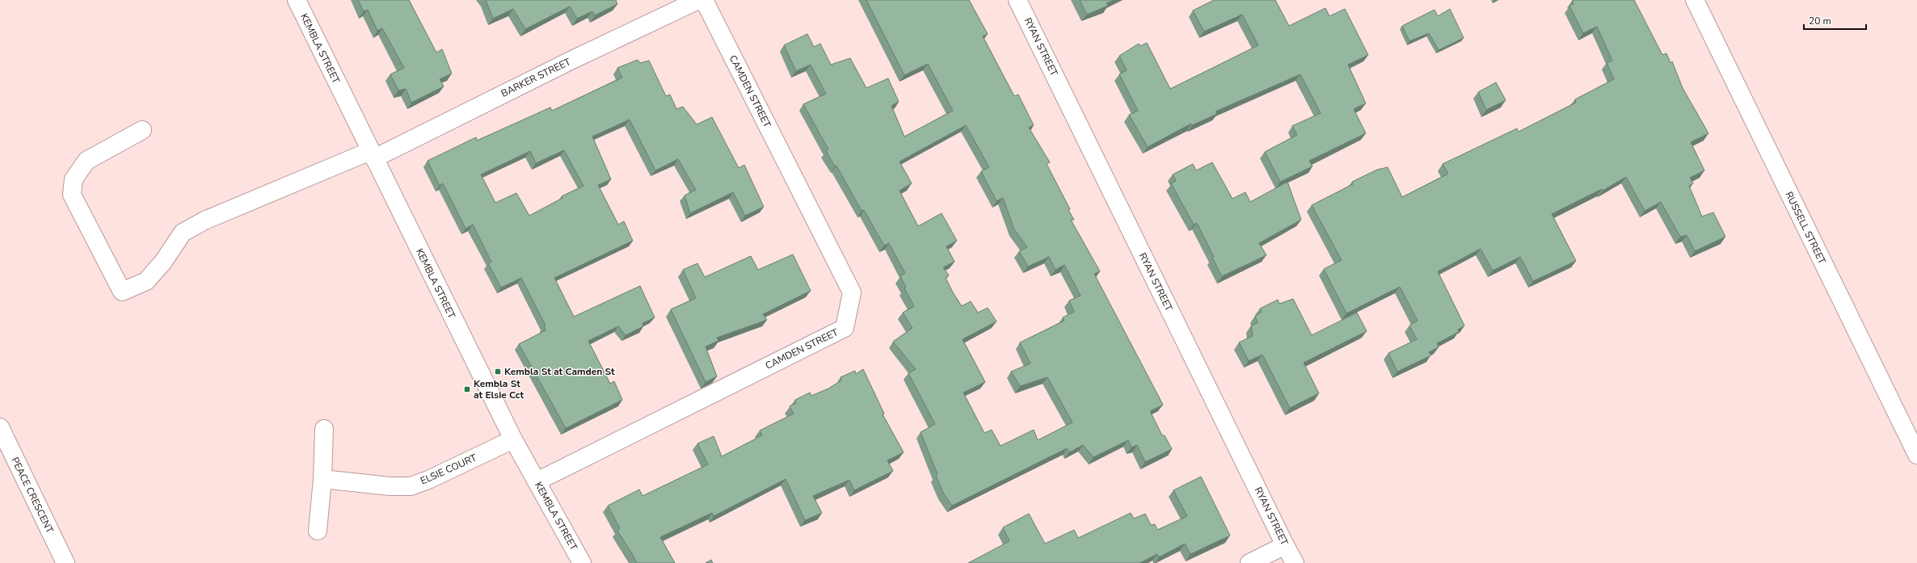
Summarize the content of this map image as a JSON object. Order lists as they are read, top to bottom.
{
  "streets": {
    "street": [
      "RYAN STREET",
      "KEMBLA STREET",
      "BARKER STREET",
      "CAMDEN STREET",
      "RUSSELL STREET",
      "ELSIE COURT",
      "PEACE CRESCENT"
    ]
  },
  "crossings": [
    ["KEMBLA STREET", "BARKER STREET"],
    ["KEMBLA STREET", "CAMDEN STREET"],
    ["KEMBLA STREET", "ELSIE COURT"]
  ],
  "places": {
    "transit": ["Kembla St at Camden St", "Kembla St at Elsie Cct"]
  },
  "scale_bar": "20 m"
}
